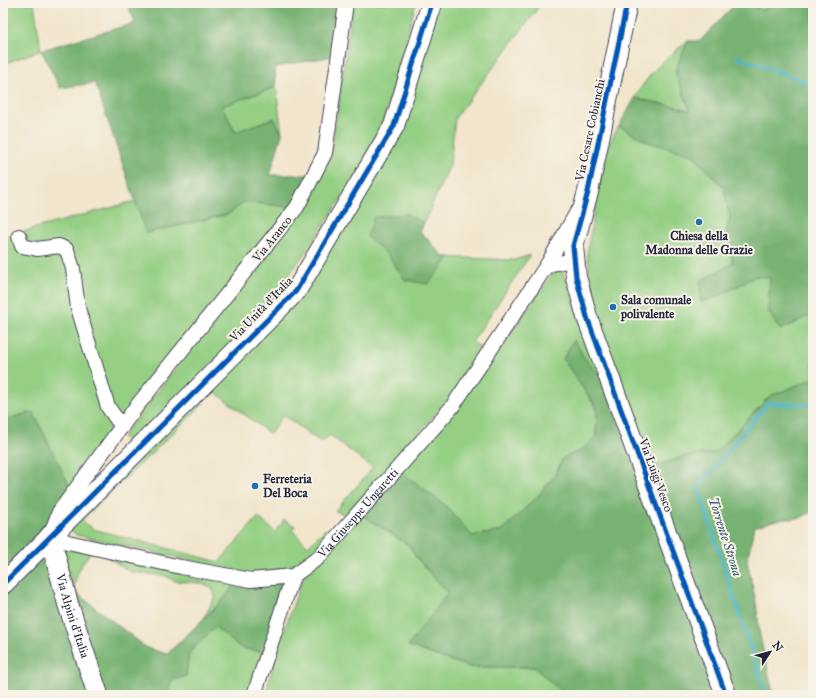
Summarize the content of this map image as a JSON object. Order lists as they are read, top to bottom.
{
  "streets": {
    "street": [
      "Via Cesare Cobianchi",
      "Via Aranco",
      "Via Unità d'Italia",
      "Via Luigi Vesco",
      "Via Giuseppe Ungaretti",
      "Via Alpini d'Italia"
    ]
  },
  "crossings": [
    ["Via Cesare Cobianchi", "Via Luigi Vesco"],
    ["Via Cesare Cobianchi", "Via Giuseppe Ungaretti"],
    ["Via Aranco", "Via Unità d'Italia"],
    ["Via Aranco", "Via Alpini d'Italia"],
    ["Via Unità d'Italia", "Via Alpini d'Italia"]
  ],
  "water": ["Torrente Strona"],
  "places": ["Chiesa della Madonna delle Grazie", "Sala comunale polivalente", "Ferreteria Del Boca"],
  "north": "top right"
}
